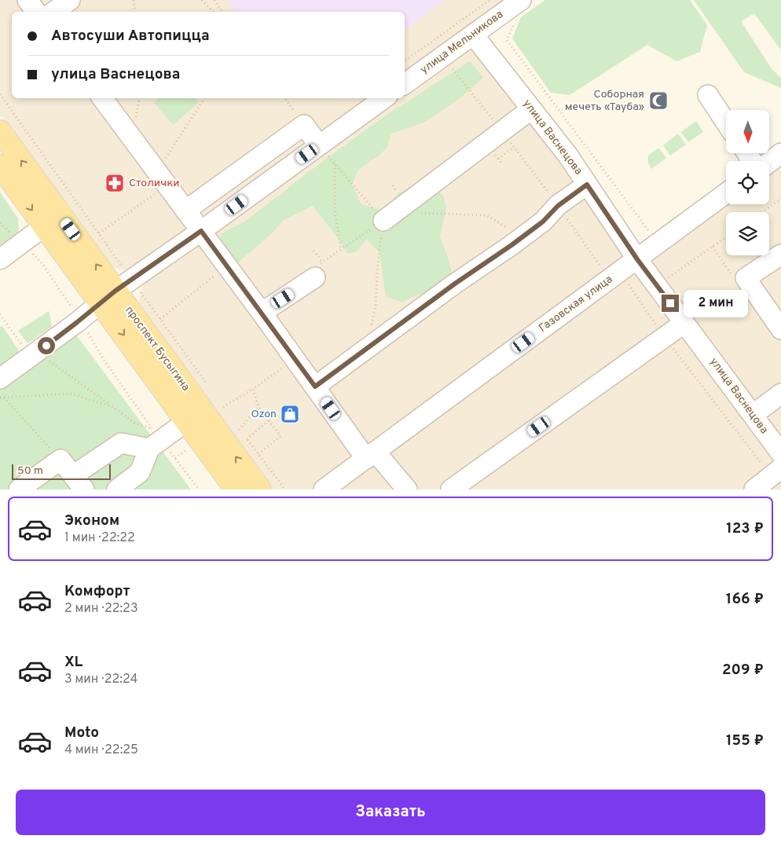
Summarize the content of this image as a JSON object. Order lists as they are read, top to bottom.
{
  "streets": {
    "main road": ["проспект Бусыгина"],
    "street": ["улица Мельникова", "улица Васнецова", "Газовская улица"]
  },
  "crossings": [
    ["улица Мельникова", "улица Васнецова"],
    ["улица Васнецова", "Газовская улица"]
  ],
  "places": {
    "mosque": ["Соборная мечеть «Тауба»"],
    "pharmacy": ["Столички"],
    "shop": ["Ozon"]
  },
  "scale_bar": "50 m",
  "north": "bottom",
  "page": {
    "banner": ["Автосуши Автопицца", "улица Васнецова"],
    "bubble": "2 мин",
    "scale": "50 m",
    "list": [
      {
        "name": "Эконом",
        "note": "1 мин · 22:22",
        "value": "123 ₽"
      },
      {
        "name": "Комфорт",
        "note": "2 мин · 22:23",
        "value": "166 ₽"
      },
      {
        "name": "XL",
        "note": "3 мин · 22:24",
        "value": "209 ₽"
      },
      {
        "name": "Moto",
        "note": "4 мин · 22:25",
        "value": "155 ₽"
      }
    ],
    "buttons": "Заказать"
  }
}
